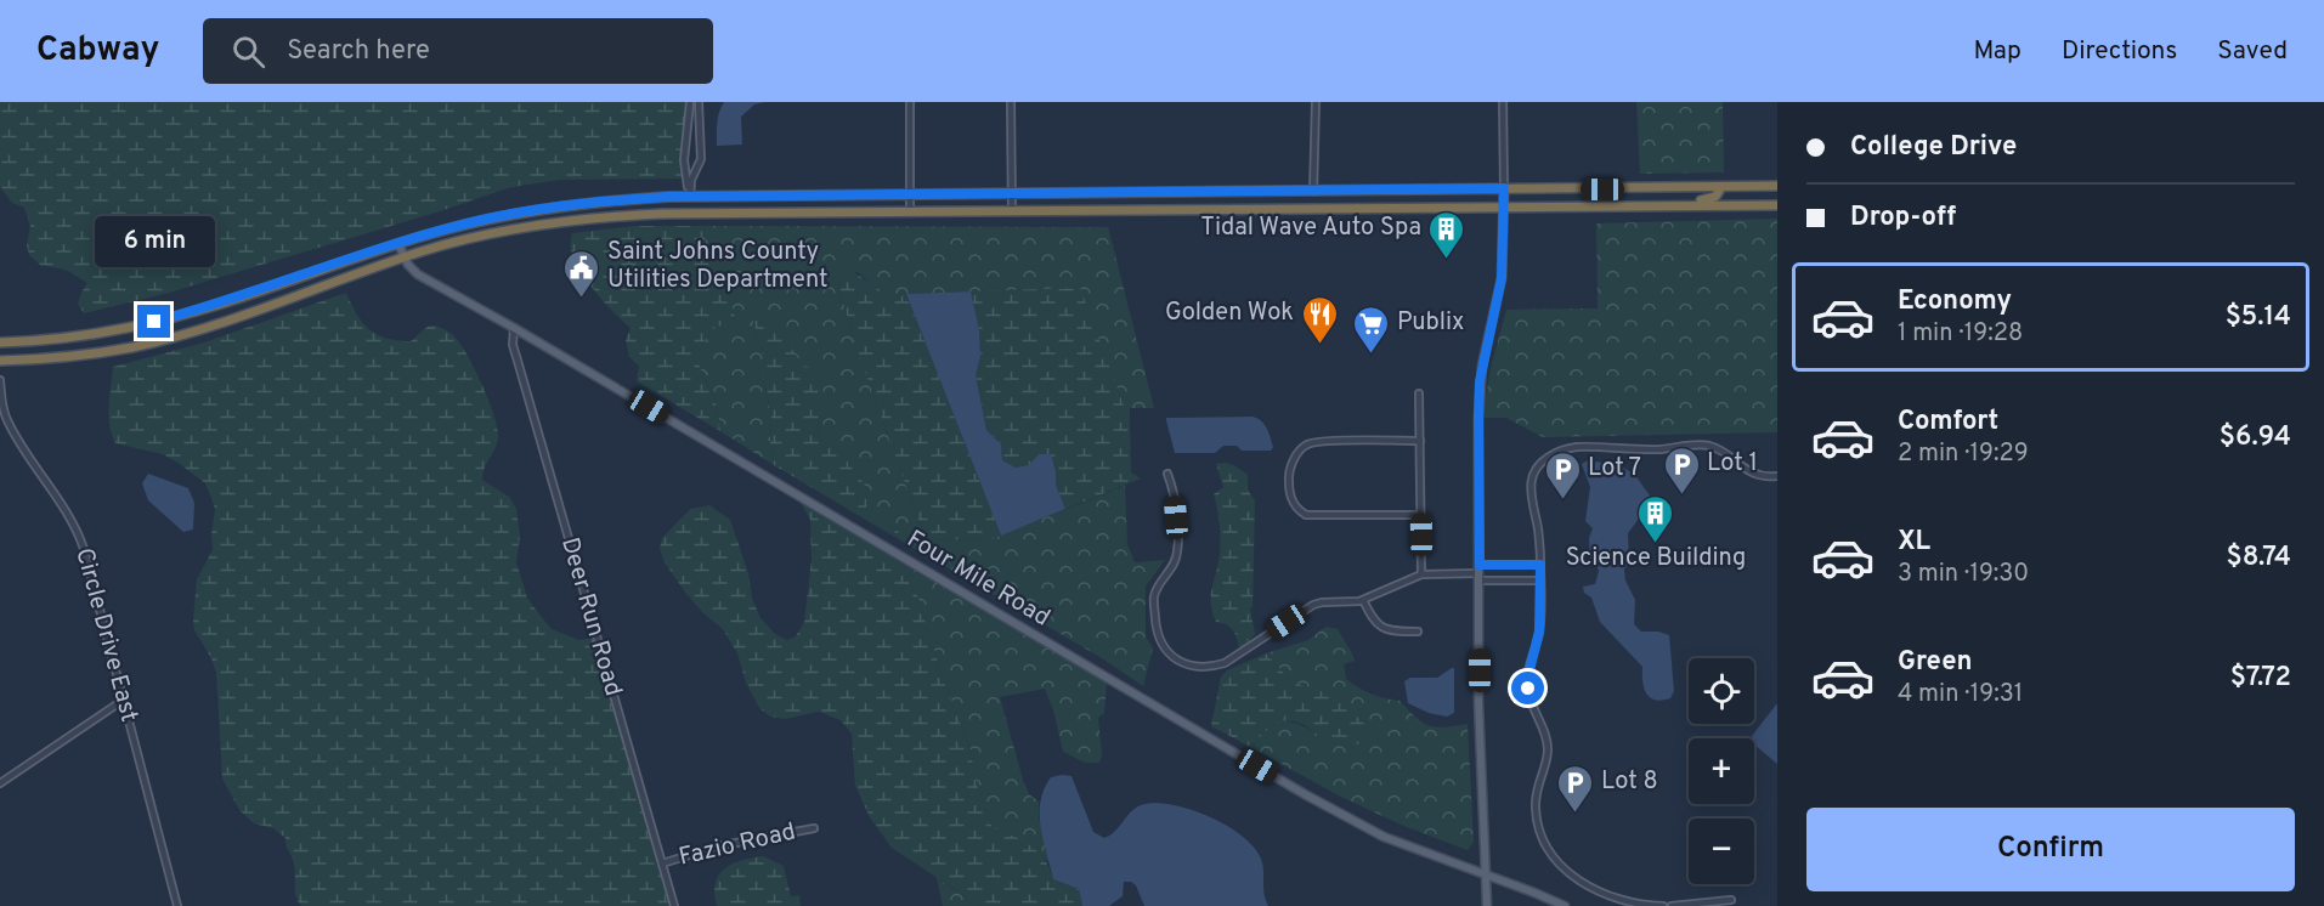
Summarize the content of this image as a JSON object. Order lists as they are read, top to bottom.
{
  "streets": {
    "main road": ["Four Mile Road"],
    "street": ["Deer Run Road", "Circle Drive East", "Fazio Road"]
  },
  "crossings": [
    ["Four Mile Road", "Deer Run Road"],
    ["Deer Run Road", "Fazio Road"]
  ],
  "places": {
    "building": ["Tidal Wave Auto Spa", "Science Building"],
    "public building": ["Saint Johns County Utilities Department"],
    "restaurant": ["Golden Wok"],
    "supermarket": ["Publix"],
    "parking": ["Lot 1", "Lot 7", "Lot 8"]
  },
  "page": {
    "header": "Cabway",
    "search": "Search here",
    "nav": ["Map", "Directions", "Saved"],
    "banner": ["College Drive", "Drop-off"],
    "bubble": "6 min",
    "list": [
      {
        "name": "Economy",
        "note": "1 min · 19:28",
        "value": "$5.14"
      },
      {
        "name": "Comfort",
        "note": "2 min · 19:29",
        "value": "$6.94"
      },
      {
        "name": "XL",
        "note": "3 min · 19:30",
        "value": "$8.74"
      },
      {
        "name": "Green",
        "note": "4 min · 19:31",
        "value": "$7.72"
      }
    ],
    "map_buttons": ["+", "−"],
    "buttons": "Confirm"
  }
}
